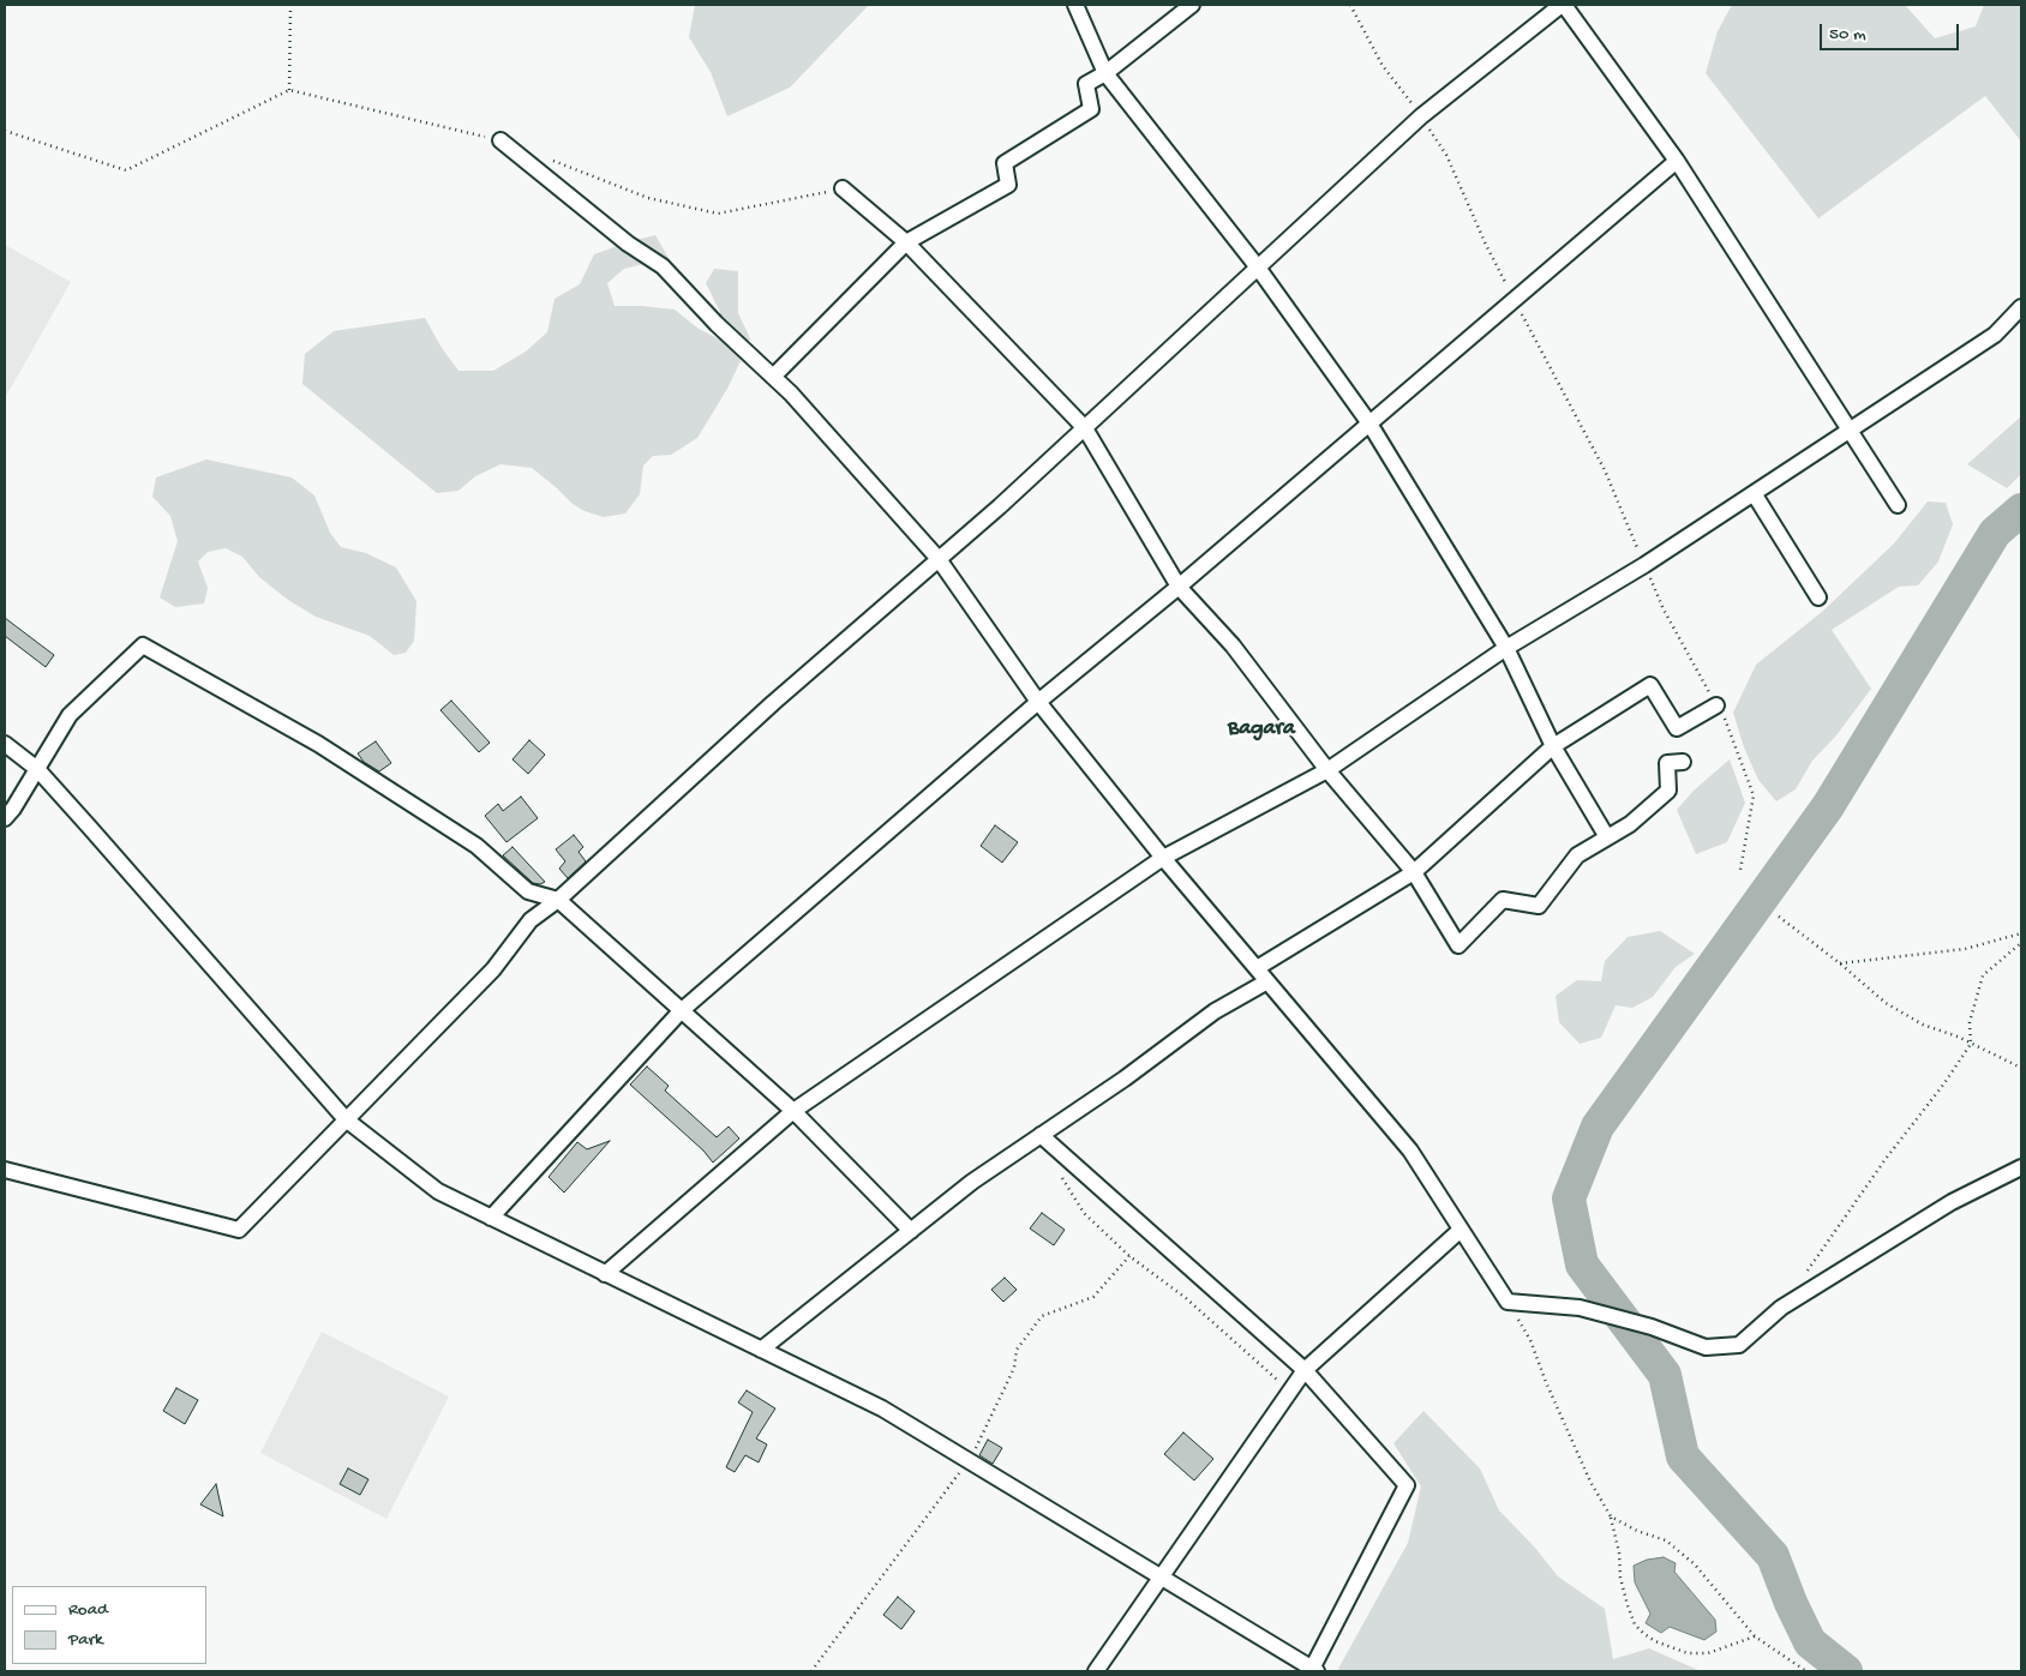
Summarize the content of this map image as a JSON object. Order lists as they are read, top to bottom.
{
  "districts": ["Bagara"],
  "legend": ["Road", "Park"],
  "scale_bar": "50 m"
}
